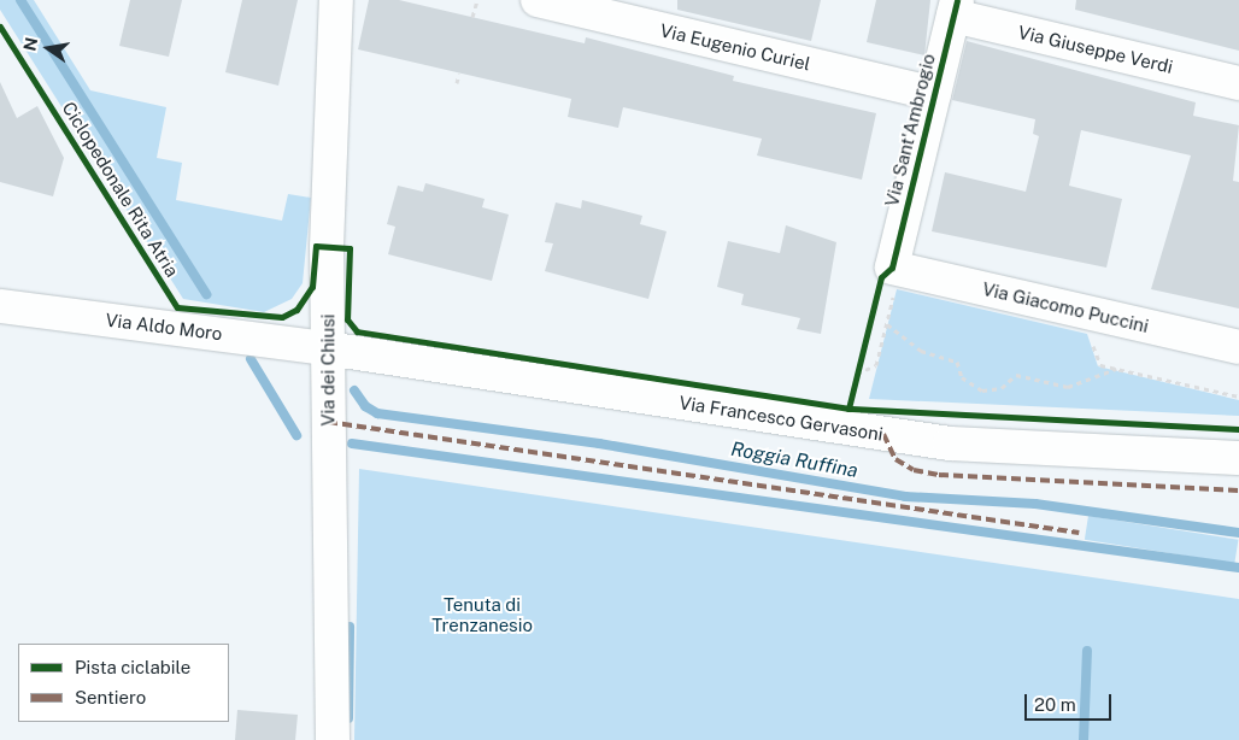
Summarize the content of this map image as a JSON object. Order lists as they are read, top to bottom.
{
  "streets": {
    "street": [
      "Via Eugenio Curiel",
      "Via Giuseppe Verdi",
      "Via Sant'Ambrogio",
      "Via Giacomo Puccini",
      "Via Aldo Moro",
      "Via dei Chiusi",
      "Via Francesco Gervasoni"
    ],
    "cycle path": ["Ciclopedonale Rita Atria"]
  },
  "crossings": [
    ["Via Eugenio Curiel", "Via Sant'Ambrogio"],
    ["Via Giuseppe Verdi", "Via Sant'Ambrogio"],
    ["Via Sant'Ambrogio", "Via Giacomo Puccini"],
    ["Via Aldo Moro", "Via dei Chiusi"],
    ["Via Aldo Moro", "Via Francesco Gervasoni"],
    ["Via dei Chiusi", "Via Francesco Gervasoni"]
  ],
  "water": ["Roggia Ruffina"],
  "parks": ["Tenuta di Trenzanesio"],
  "legend": ["Pista ciclabile", "Sentiero"],
  "scale_bar": "20 m",
  "north": "left"
}
